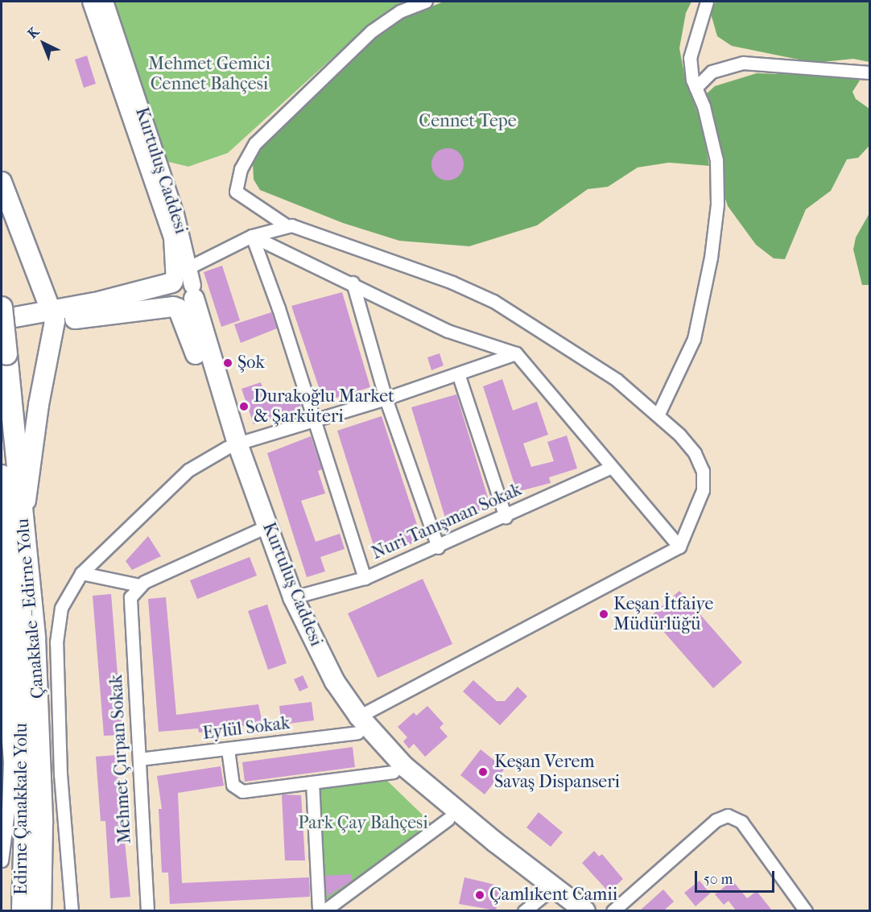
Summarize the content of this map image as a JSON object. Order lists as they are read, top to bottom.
{
  "streets": {
    "highway": ["Çanakkale - Edirne Yolu", "Edirne Çanakkale Yolu"],
    "main road": ["Kurtuluş Caddesi"],
    "street": ["Nuri Tanışman Sokak", "Eylül Sokak", "Mehmet Çırpan Sokak"]
  },
  "crossings": [
    ["Kurtuluş Caddesi", "Nuri Tanışman Sokak"],
    ["Kurtuluş Caddesi", "Eylül Sokak"],
    ["Eylül Sokak", "Mehmet Çırpan Sokak"]
  ],
  "parks": ["Mehmet Gemici Cennet Bahçesi", "Cennet Tepe", "Park Çay Bahçesi"],
  "places": [
    "Şok",
    "Durakoğlu Market & Şarküteri",
    "Keşan İtfaiye Müdürlüğü",
    "Keşan Verem Savaş Dispanseri",
    "Çamlıkent Camii"
  ],
  "scale_bar": "50 m",
  "north": "top left"
}
